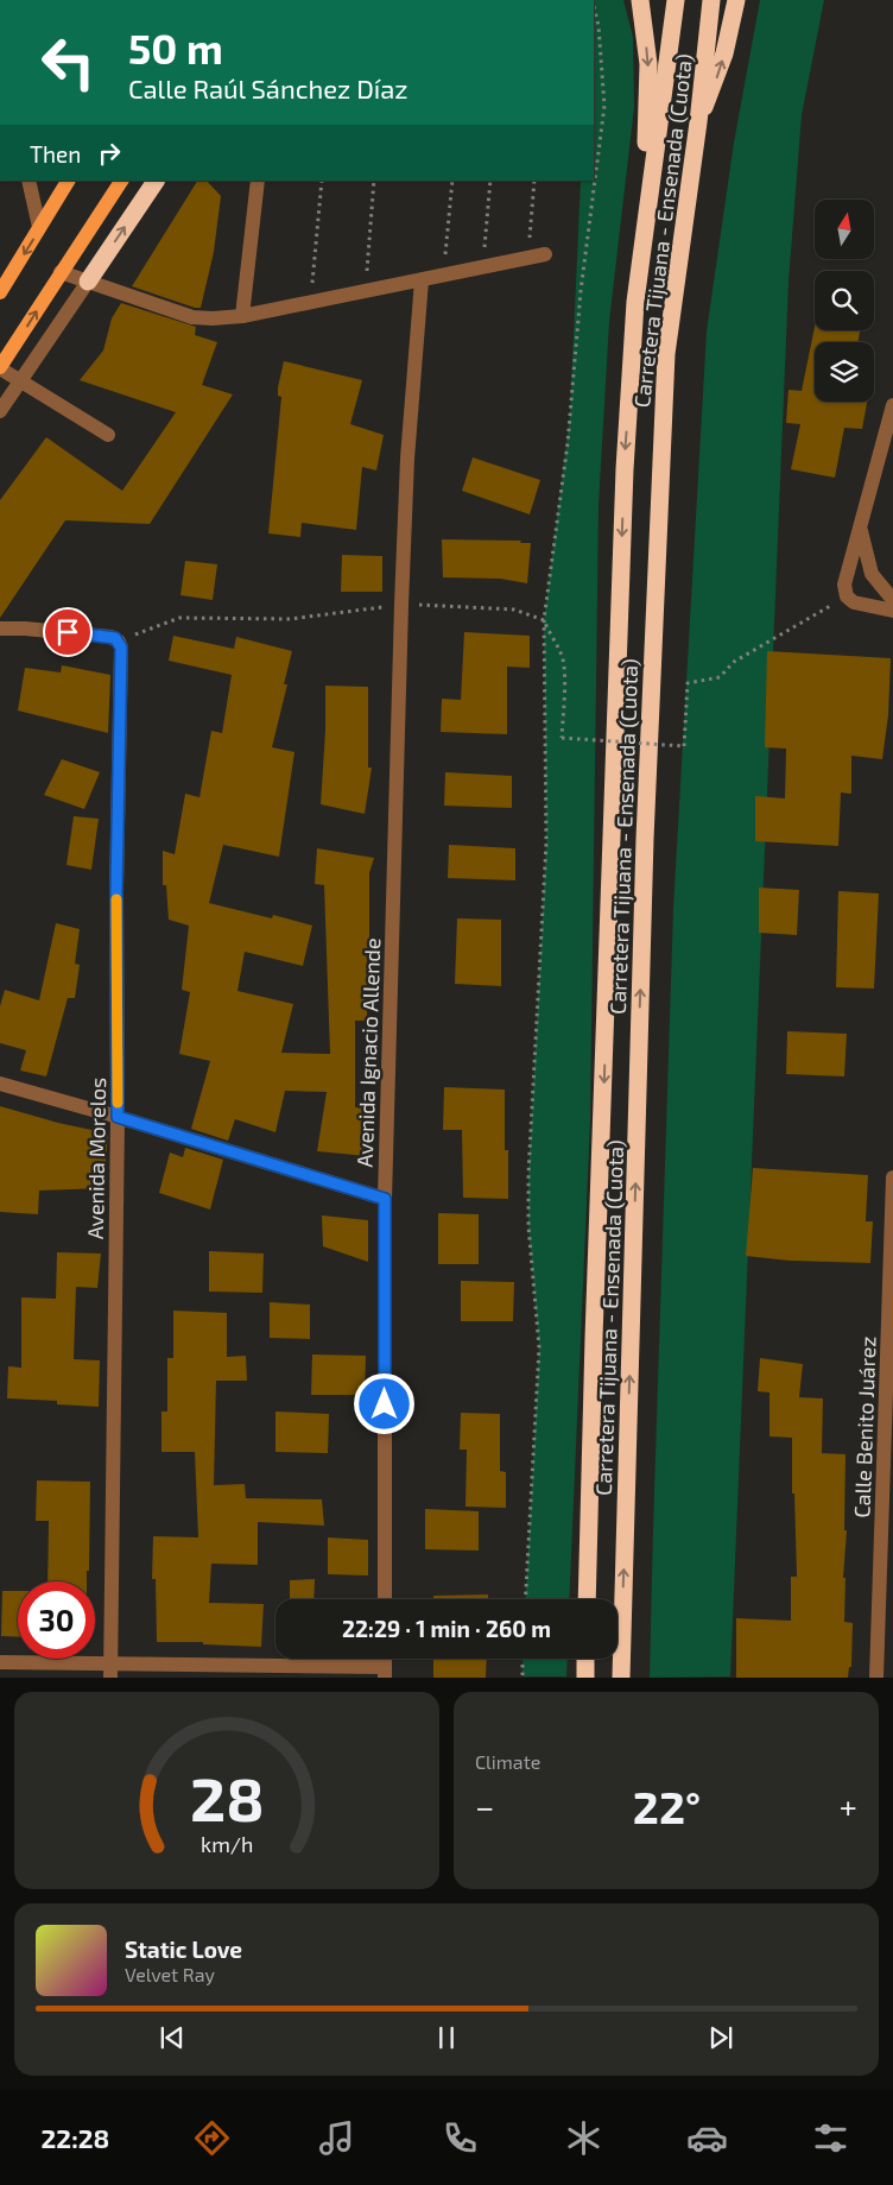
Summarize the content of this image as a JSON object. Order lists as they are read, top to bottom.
{
  "streets": {
    "highway": ["Carretera Tijuana - Ensenada (Cuota)"],
    "street": ["Avenida Ignacio Allende", "Avenida Morelos", "Calle Benito Juárez"]
  },
  "north": "top",
  "page": {
    "turn": ["50 m", "Calle Raúl Sánchez Díaz"],
    "then": "Then",
    "limit": "30",
    "trip": "22:29 · 1 min · 260 m",
    "tile": "Climate",
    "heat": ["−", "22°", "+"],
    "song": ["Static Love", "Velvet Ray"],
    "tabs": "22:28",
    "gauge": ["28", "km/h"]
  }
}
